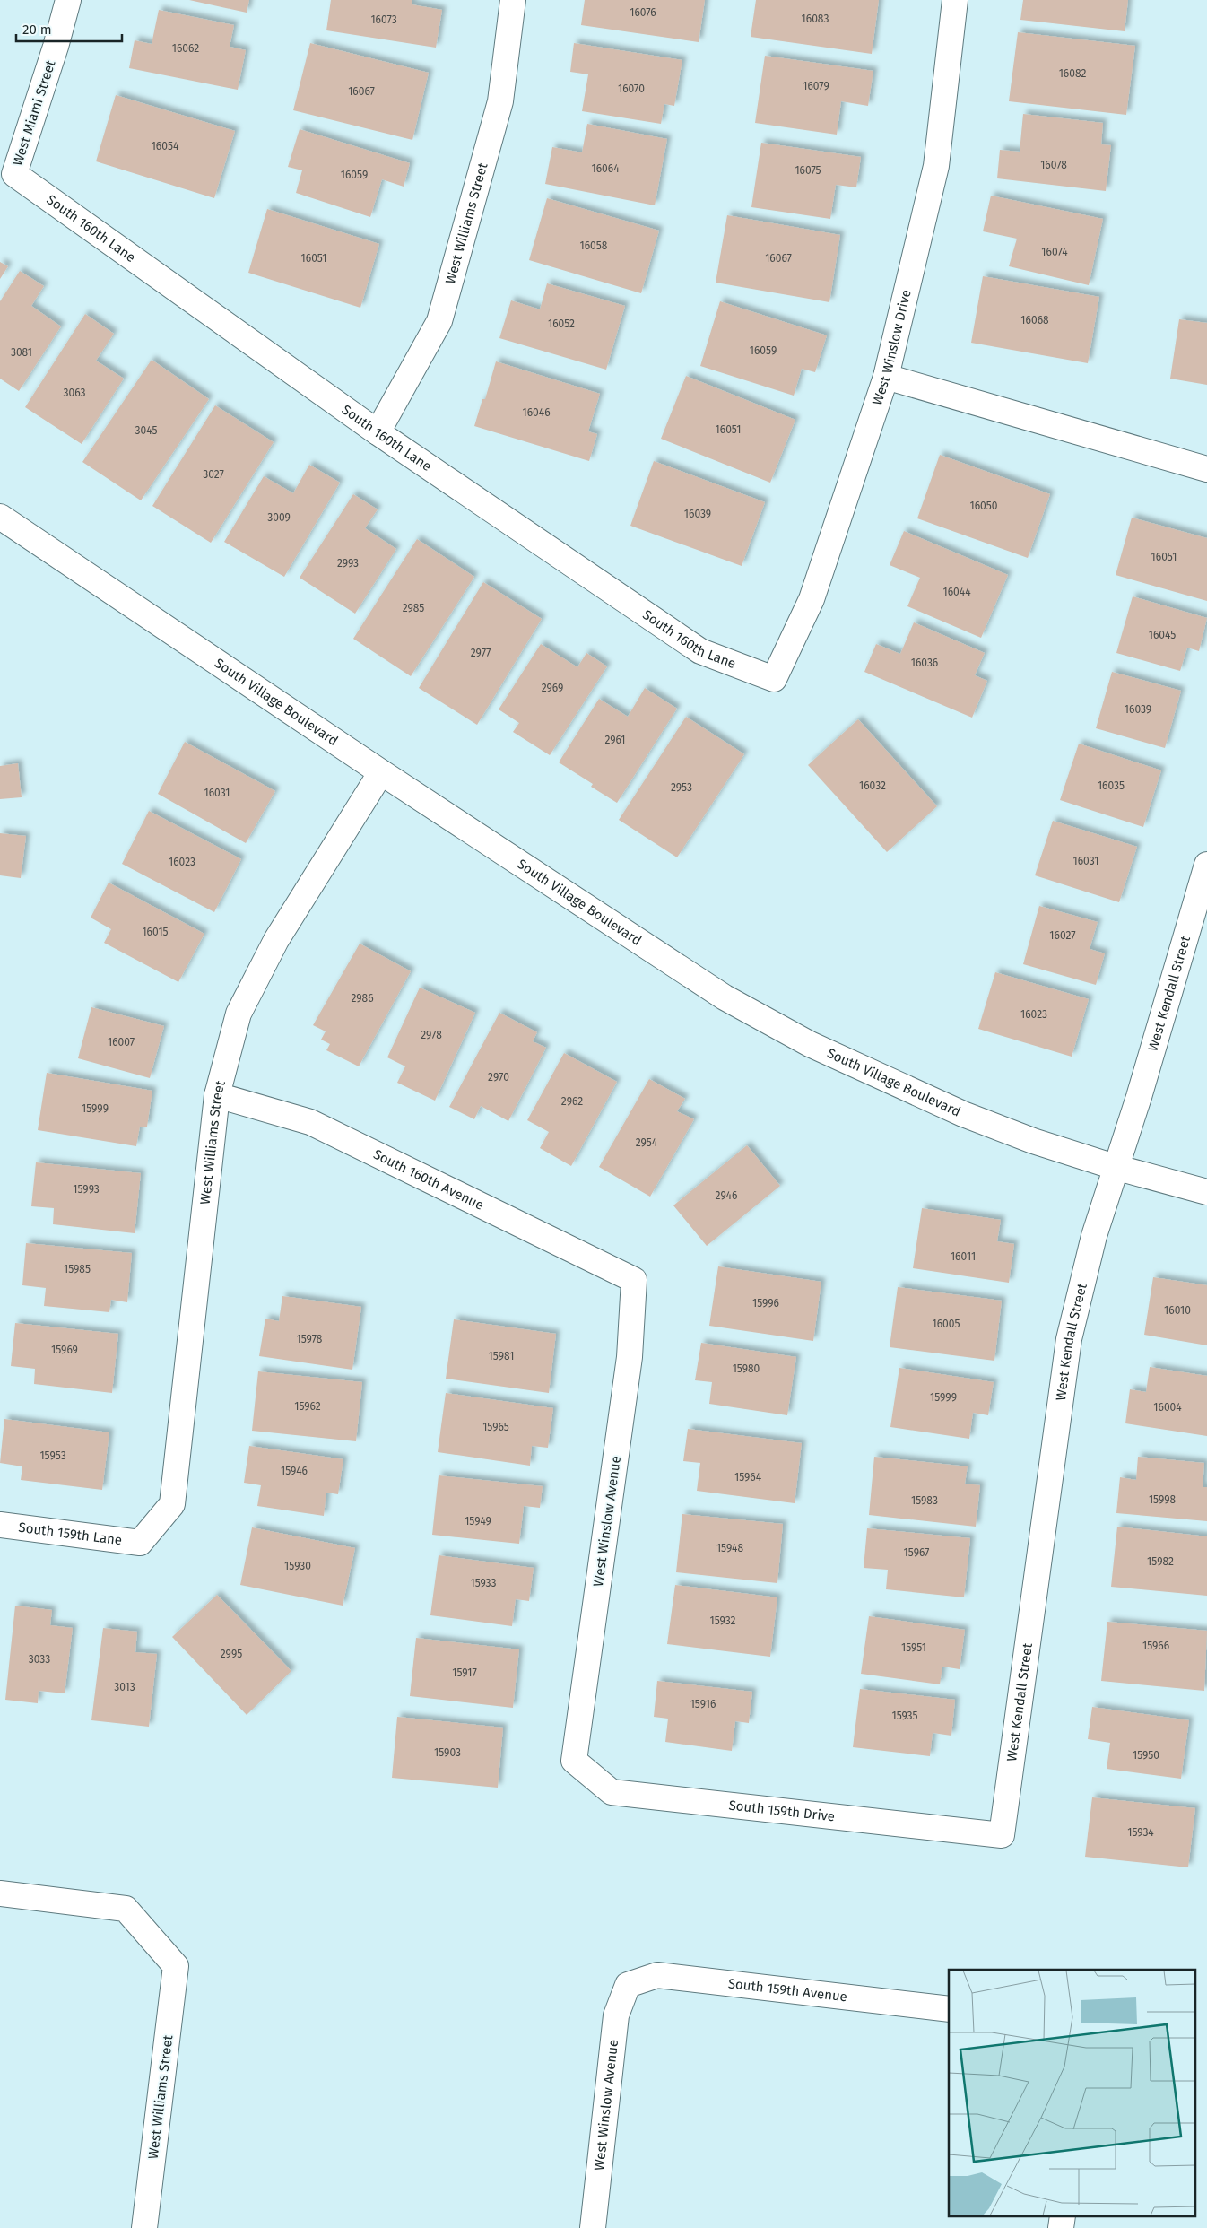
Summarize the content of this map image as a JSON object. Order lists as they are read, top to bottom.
{
  "streets": {
    "street": [
      "West Miami Street",
      "West Williams Street",
      "South 160th Lane",
      "West Winslow Drive",
      "South Village Boulevard",
      "West Kendall Street",
      "South 160th Avenue",
      "West Winslow Avenue",
      "South 159th Lane",
      "South 159th Drive",
      "South 159th Avenue"
    ]
  },
  "crossings": [
    ["West Miami Street", "South 160th Lane"],
    ["West Williams Street", "South 160th Lane"],
    ["West Williams Street", "South Village Boulevard"],
    ["West Williams Street", "South 160th Avenue"],
    ["West Williams Street", "South 159th Lane"],
    ["South 160th Lane", "West Winslow Drive"],
    ["South Village Boulevard", "West Kendall Street"],
    ["West Kendall Street", "South 159th Drive"],
    ["South 160th Avenue", "West Winslow Avenue"],
    ["West Winslow Avenue", "South 159th Drive"],
    ["West Winslow Avenue", "South 159th Avenue"]
  ],
  "house_numbers": [
    "16076",
    "16083",
    "16073",
    "16062",
    "16082",
    "16079",
    "16070",
    "16067",
    "16054",
    "16078",
    "16064",
    "16075",
    "16059",
    "16058",
    "16074",
    "16051",
    "16067",
    "16068",
    "16052",
    "16059",
    "3081",
    "3063",
    "16046",
    "16051",
    "3045",
    "3027",
    "16050",
    "16039",
    "3009",
    "16051",
    "2993",
    "16044",
    "2985",
    "16045",
    "2977",
    "16036",
    "2969",
    "16039",
    "2961",
    "16032",
    "16035",
    "2953",
    "16031",
    "16031",
    "16023",
    "16015",
    "16027",
    "2986",
    "16023",
    "2978",
    "16007",
    "2970",
    "2962",
    "15999",
    "2954",
    "15993",
    "2946",
    "16011",
    "15985",
    "15996",
    "16010",
    "16005",
    "15978",
    "15969",
    "15981",
    "15980",
    "15999",
    "15962",
    "16004",
    "15965",
    "15953",
    "15946",
    "15964",
    "15998",
    "15983",
    "15949",
    "15948",
    "15967",
    "15982",
    "15930",
    "15933",
    "15932",
    "15966",
    "15951",
    "2995",
    "3033",
    "15917",
    "3013",
    "15916",
    "15935",
    "15903",
    "15950",
    "15934"
  ],
  "scale_bar": "20 m"
}
